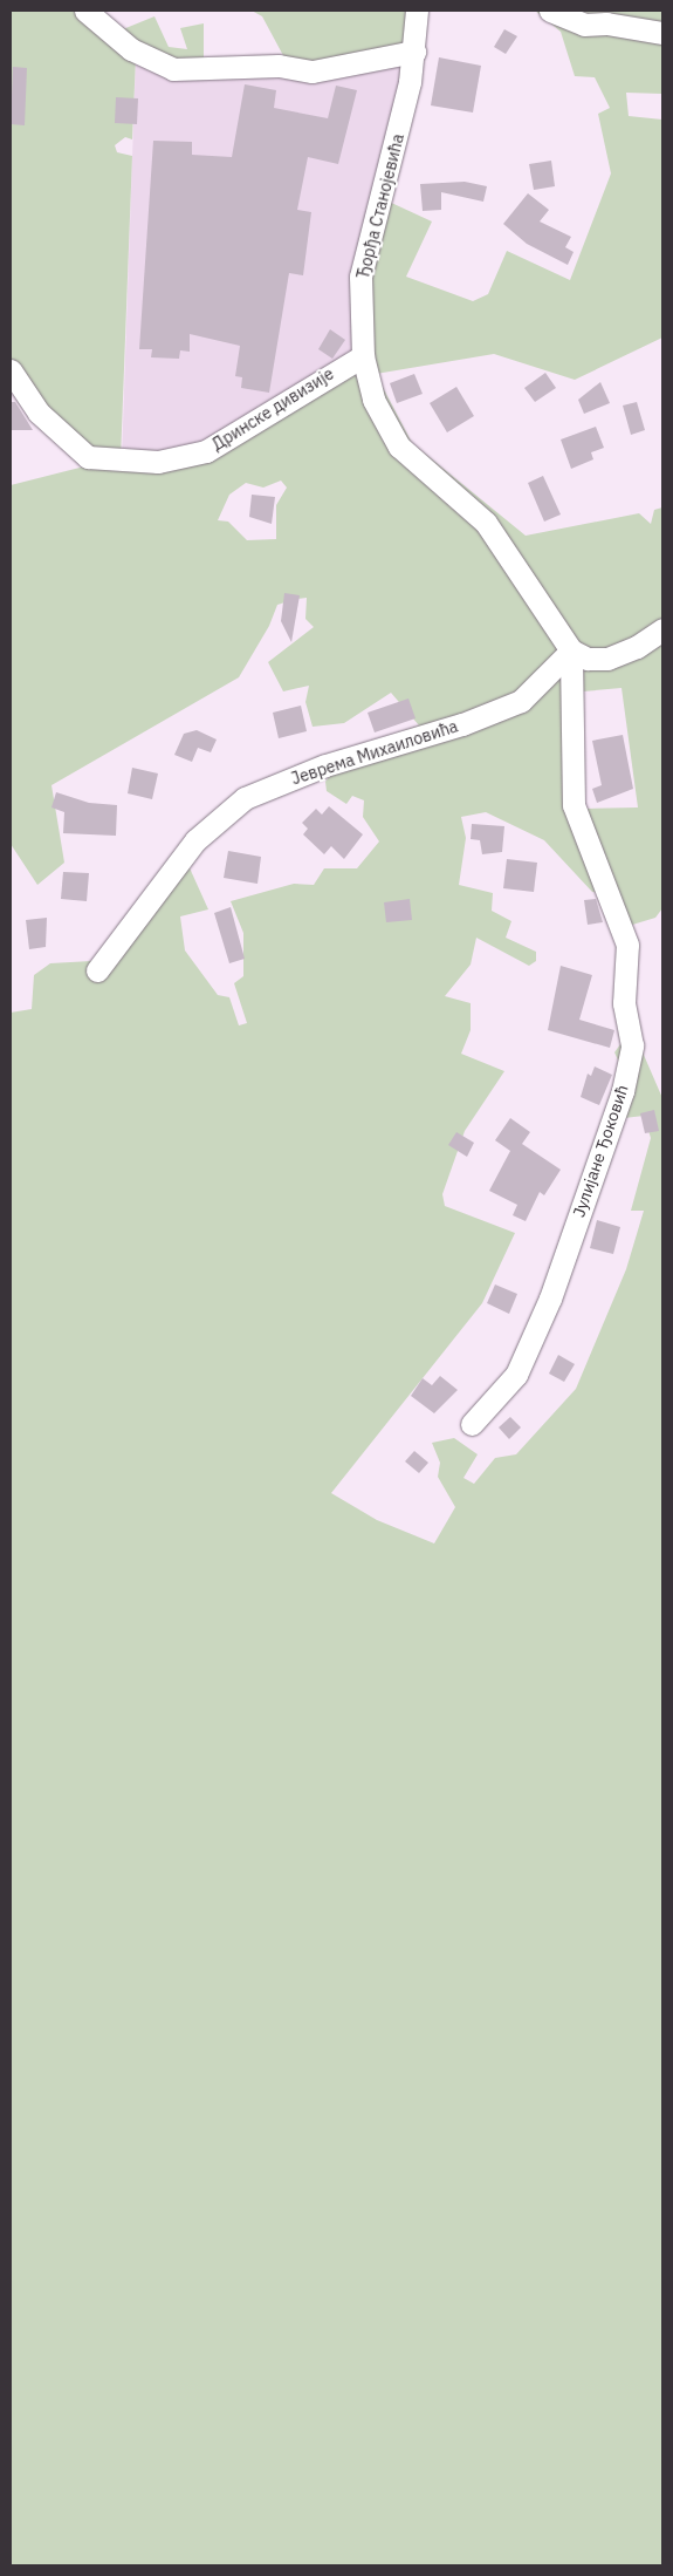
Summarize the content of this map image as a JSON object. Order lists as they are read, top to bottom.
{
  "streets": {
    "street": [
      "Ђорђа Станојевића",
      "Дринске дивизије",
      "Јеврема Михаиловића",
      "Јулијане Ђоковић"
    ]
  },
  "crossings": [
    ["Ђорђа Станојевића", "Дринске дивизије"],
    ["Ђорђа Станојевића", "Јеврема Михаиловића"],
    ["Ђорђа Станојевића", "Јулијане Ђоковић"],
    ["Јеврема Михаиловића", "Јулијане Ђоковић"]
  ]
}
